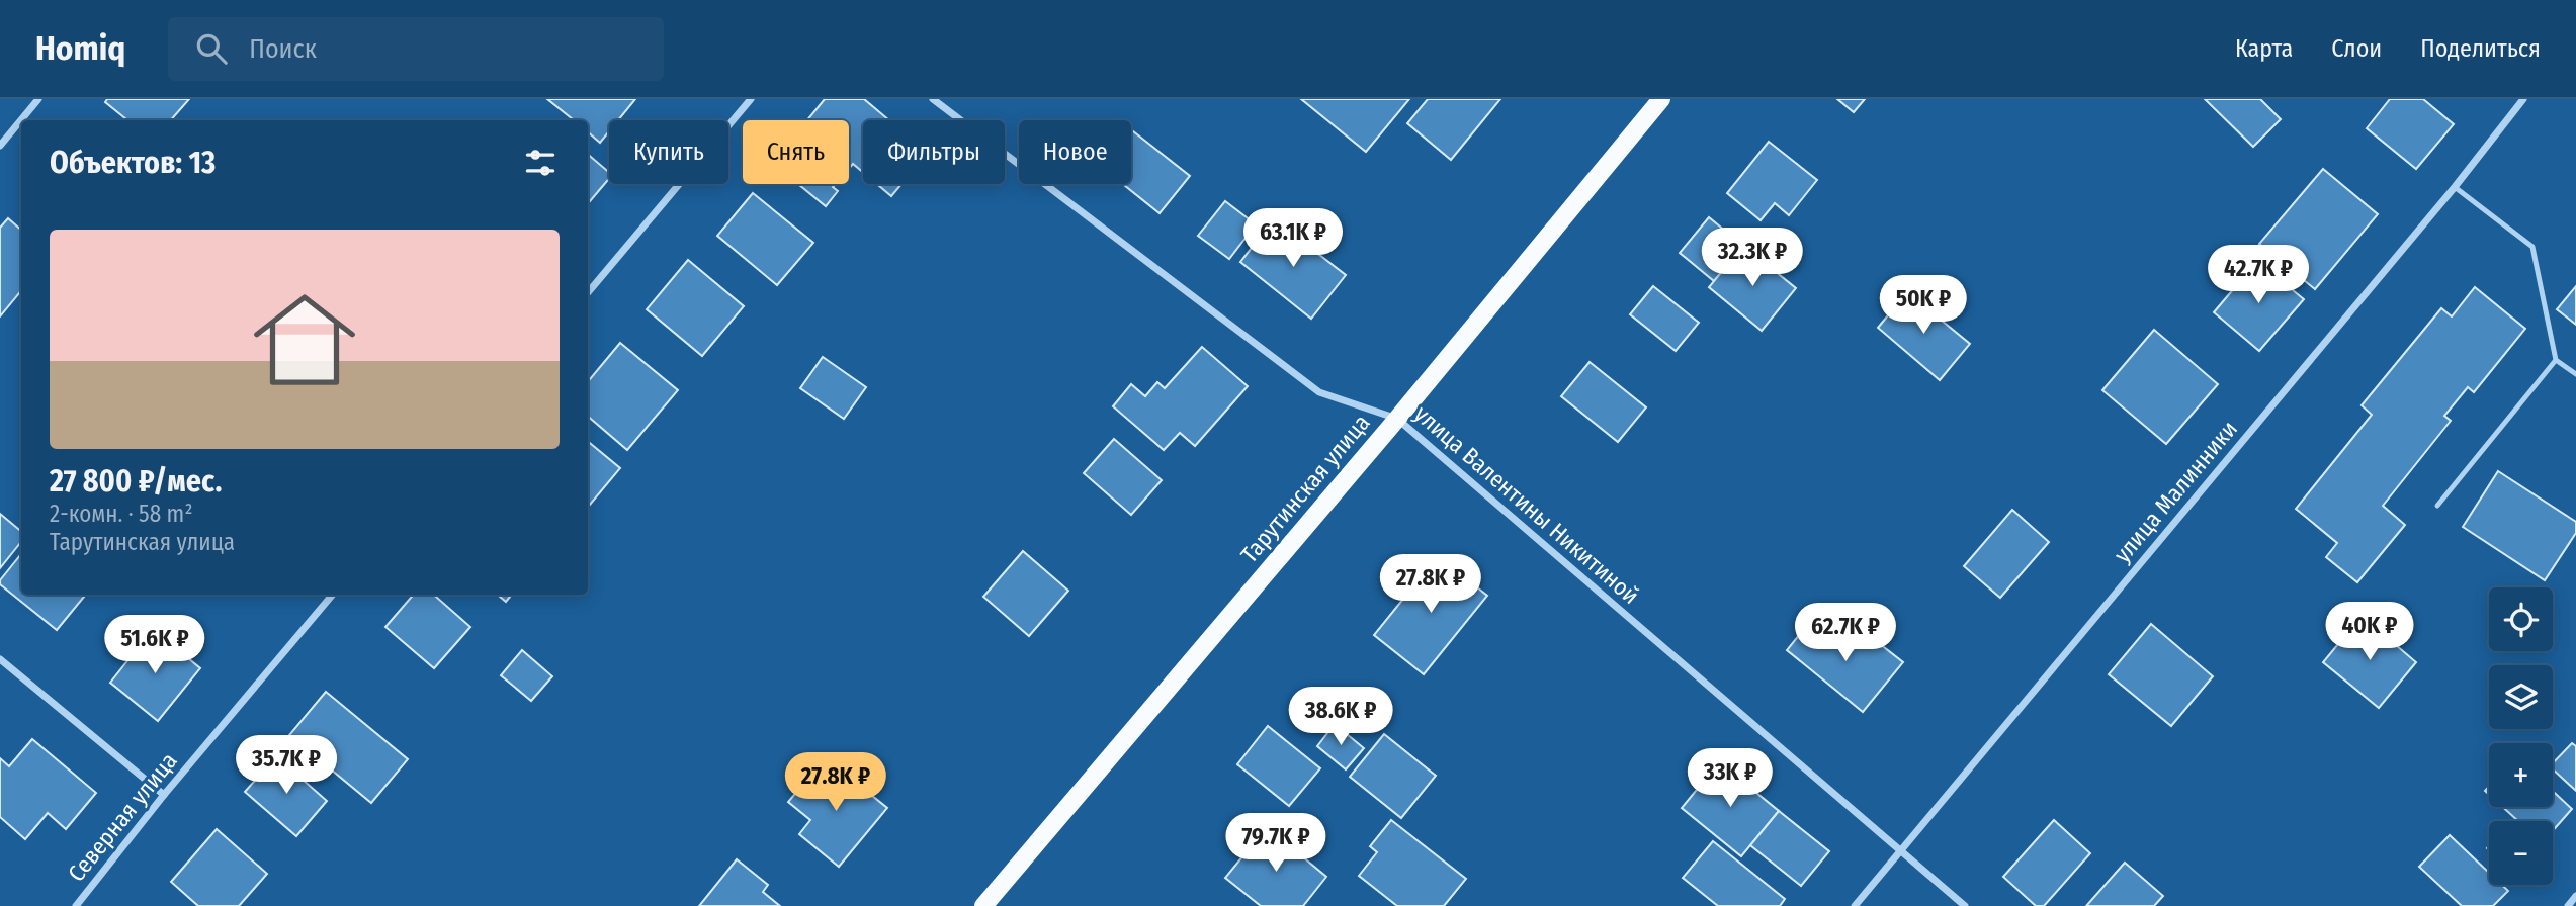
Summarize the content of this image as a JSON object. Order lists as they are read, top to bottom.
{
  "streets": {
    "main road": ["Тарутинская улица"],
    "street": ["улица Малинники", "улица Валентины Никитиной", "Северная улица"]
  },
  "crossings": [
    ["Тарутинская улица", "улица Валентины Никитиной"],
    ["улица Малинники", "улица Валентины Никитиной"]
  ],
  "page": {
    "header": "Homiq",
    "search": "Поиск",
    "nav": ["Карта", "Слои", "Поделиться"],
    "chip": [
      "Купить",
      "Снять",
      "Фильтры",
      "Новое"
    ],
    "heading": "Объектов: 13",
    "list": [
      {
        "name": "27 800 ₽/мес.",
        "note": "2-комн. · 58 m² · Тарутинская улица"
      }
    ],
    "price": [
      "63.1K ₽",
      "32.3K ₽",
      "42.7K ₽",
      "50K ₽",
      "27.8K ₽",
      "40K ₽",
      "62.7K ₽",
      "51.6K ₽",
      "38.6K ₽",
      "35.7K ₽",
      "33K ₽",
      "27.8K ₽",
      "79.7K ₽"
    ],
    "map_buttons": ["+", "−"]
  }
}
